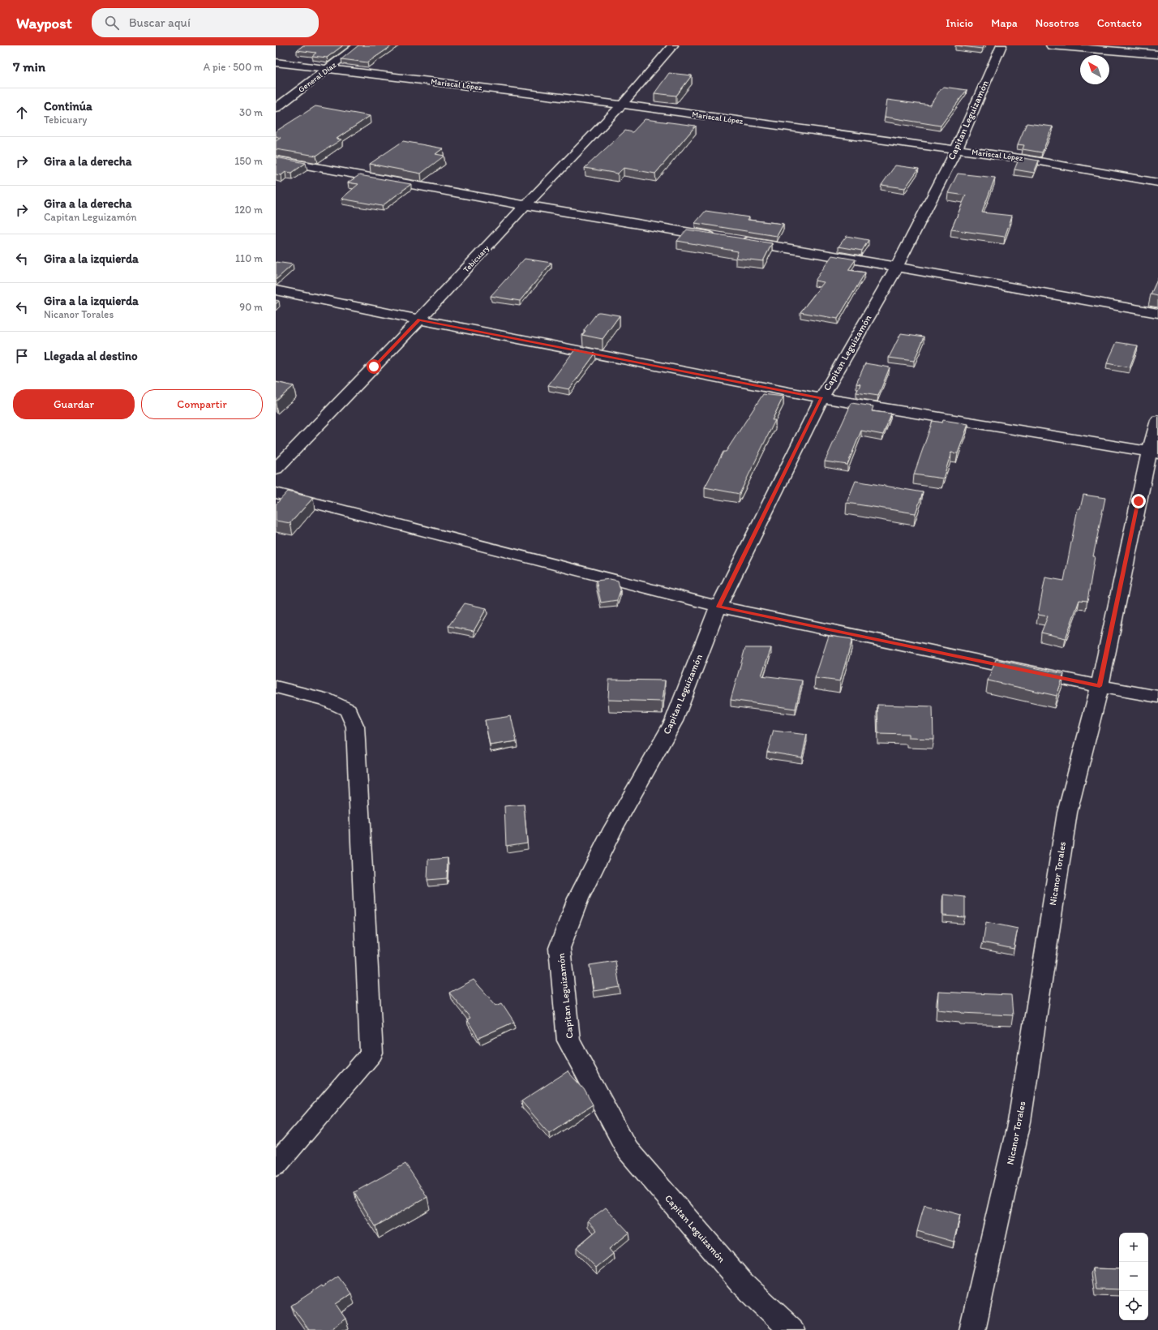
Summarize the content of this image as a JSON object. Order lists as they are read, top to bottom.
{
  "streets": {
    "street": [
      "General Díaz",
      "Mariscal López",
      "Capitan Leguizamón",
      "Tebicuary",
      "Nicanor Torales"
    ]
  },
  "crossings": [
    ["General Díaz", "Mariscal López"],
    ["Mariscal López", "Capitan Leguizamón"],
    ["Mariscal López", "Tebicuary"]
  ],
  "north": "top left",
  "page": {
    "header": "Waypost",
    "search": "Buscar aquí",
    "nav": [
      "Inicio",
      "Mapa",
      "Nosotros",
      "Contacto"
    ],
    "heading": ["7 min", "A pie · 500 m"],
    "list": [
      ["Continúa", "Tebicuary", "30 m"],
      ["Gira a la derecha", "150 m"],
      ["Gira a la derecha", "Capitan Leguizamón", "120 m"],
      ["Gira a la izquierda", "110 m"],
      ["Gira a la izquierda", "Nicanor Torales", "90 m"],
      "Llegada al destino"
    ],
    "buttons": ["Guardar", "Compartir"],
    "map_buttons": ["+", "−"]
  }
}
